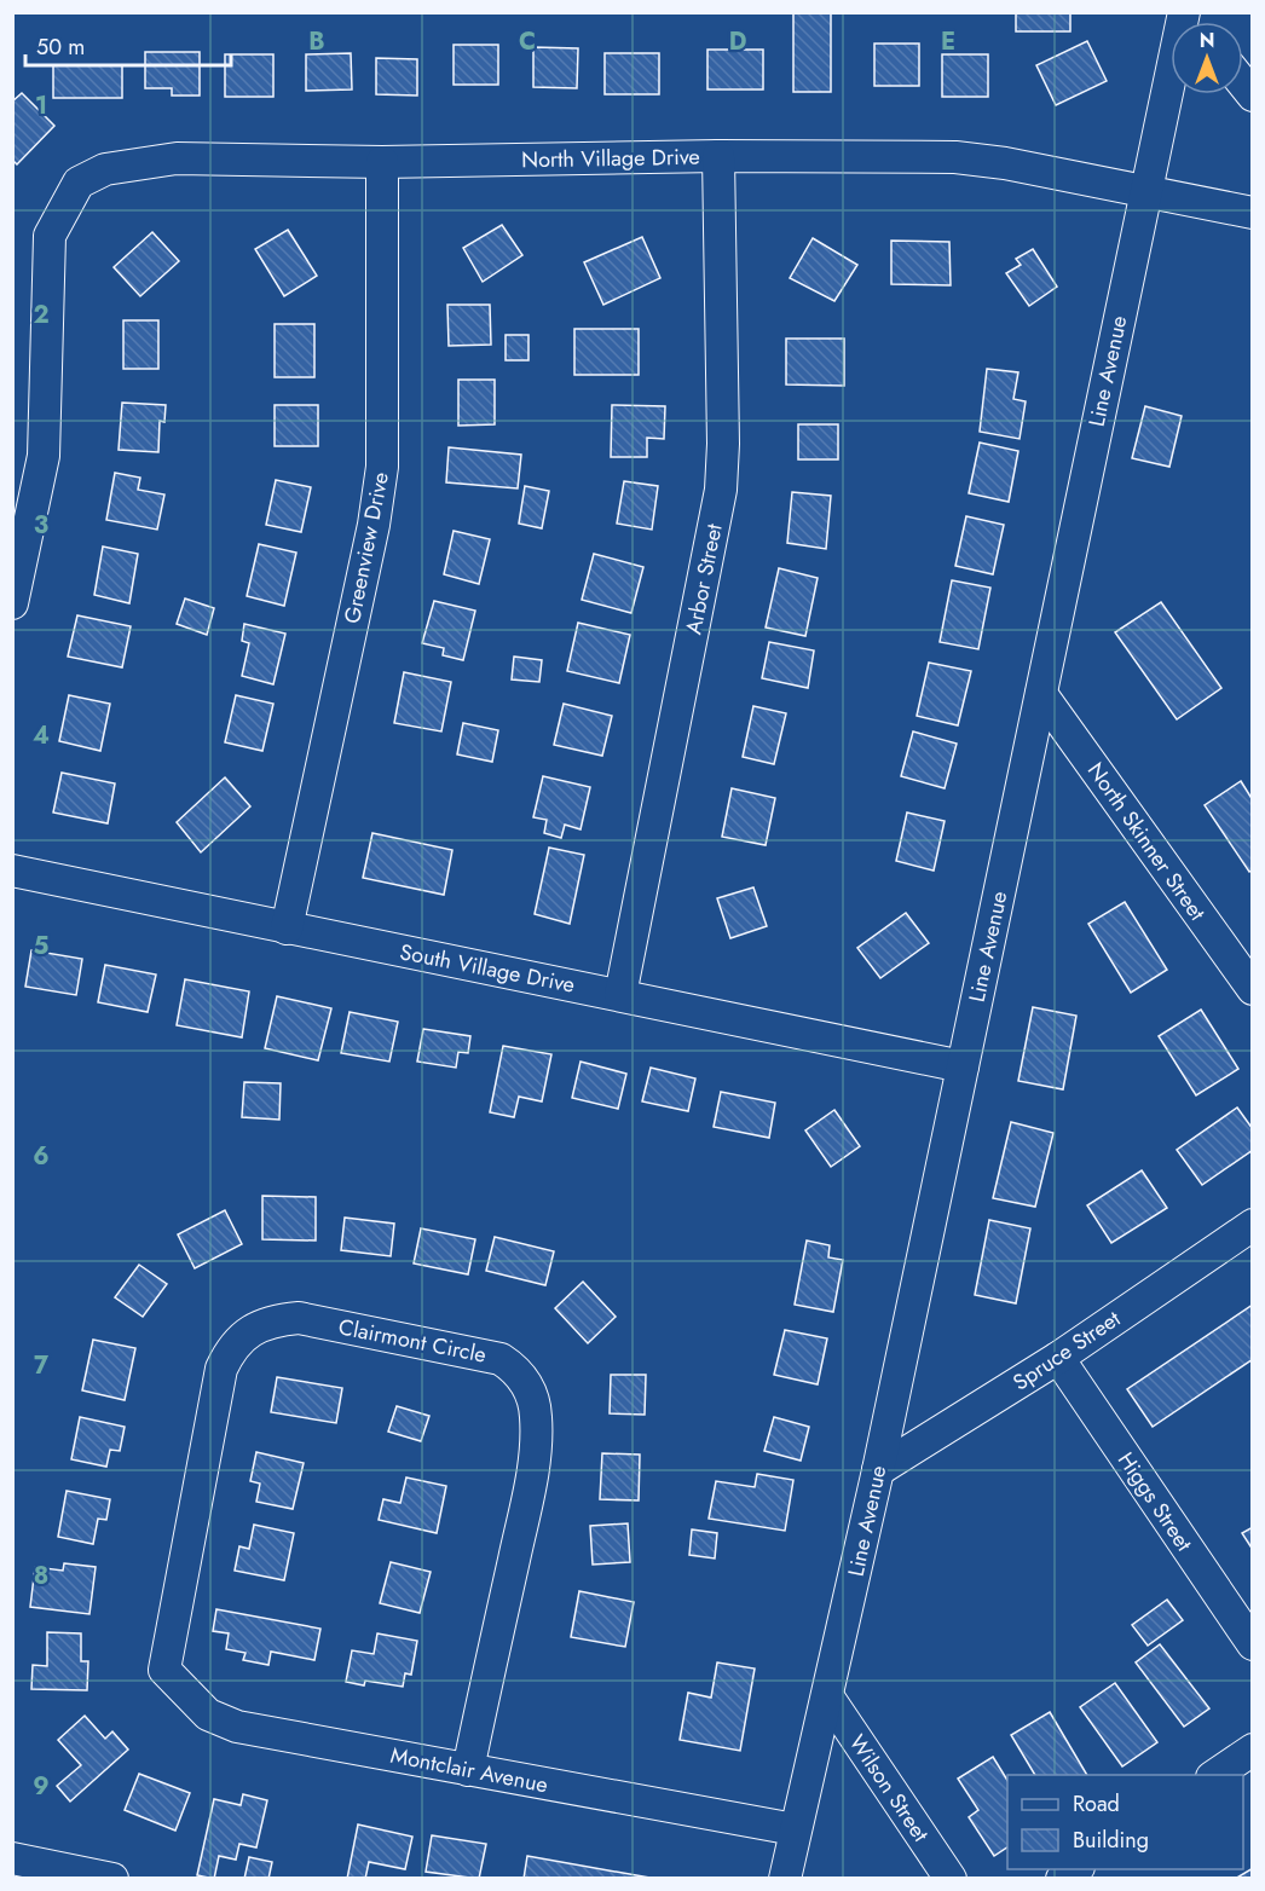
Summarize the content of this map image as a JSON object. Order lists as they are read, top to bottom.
{
  "streets": {
    "street": [
      "North Village Drive",
      "Line Avenue",
      "Greenview Drive",
      "Arbor Street",
      "North Skinner Street",
      "South Village Drive",
      "Clairmont Circle",
      "Spruce Street",
      "Higgs Street",
      "Montclair Avenue",
      "Wilson Street"
    ]
  },
  "crossings": [
    ["North Village Drive", "Line Avenue"],
    ["North Village Drive", "Greenview Drive"],
    ["North Village Drive", "Arbor Street"],
    ["Line Avenue", "North Skinner Street"],
    ["Line Avenue", "South Village Drive"],
    ["Line Avenue", "Spruce Street"],
    ["Line Avenue", "Montclair Avenue"],
    ["Line Avenue", "Wilson Street"],
    ["Greenview Drive", "South Village Drive"],
    ["Arbor Street", "South Village Drive"],
    ["Clairmont Circle", "Montclair Avenue"],
    ["Spruce Street", "Higgs Street"]
  ],
  "legend": ["Road", "Building"],
  "scale_bar": "50 m",
  "north": "top",
  "grid": {
    "columns": [
      "B",
      "C",
      "D",
      "E"
    ],
    "rows": [
      "1",
      "2",
      "3",
      "4",
      "5",
      "6",
      "7",
      "8",
      "9"
    ]
  }
}
